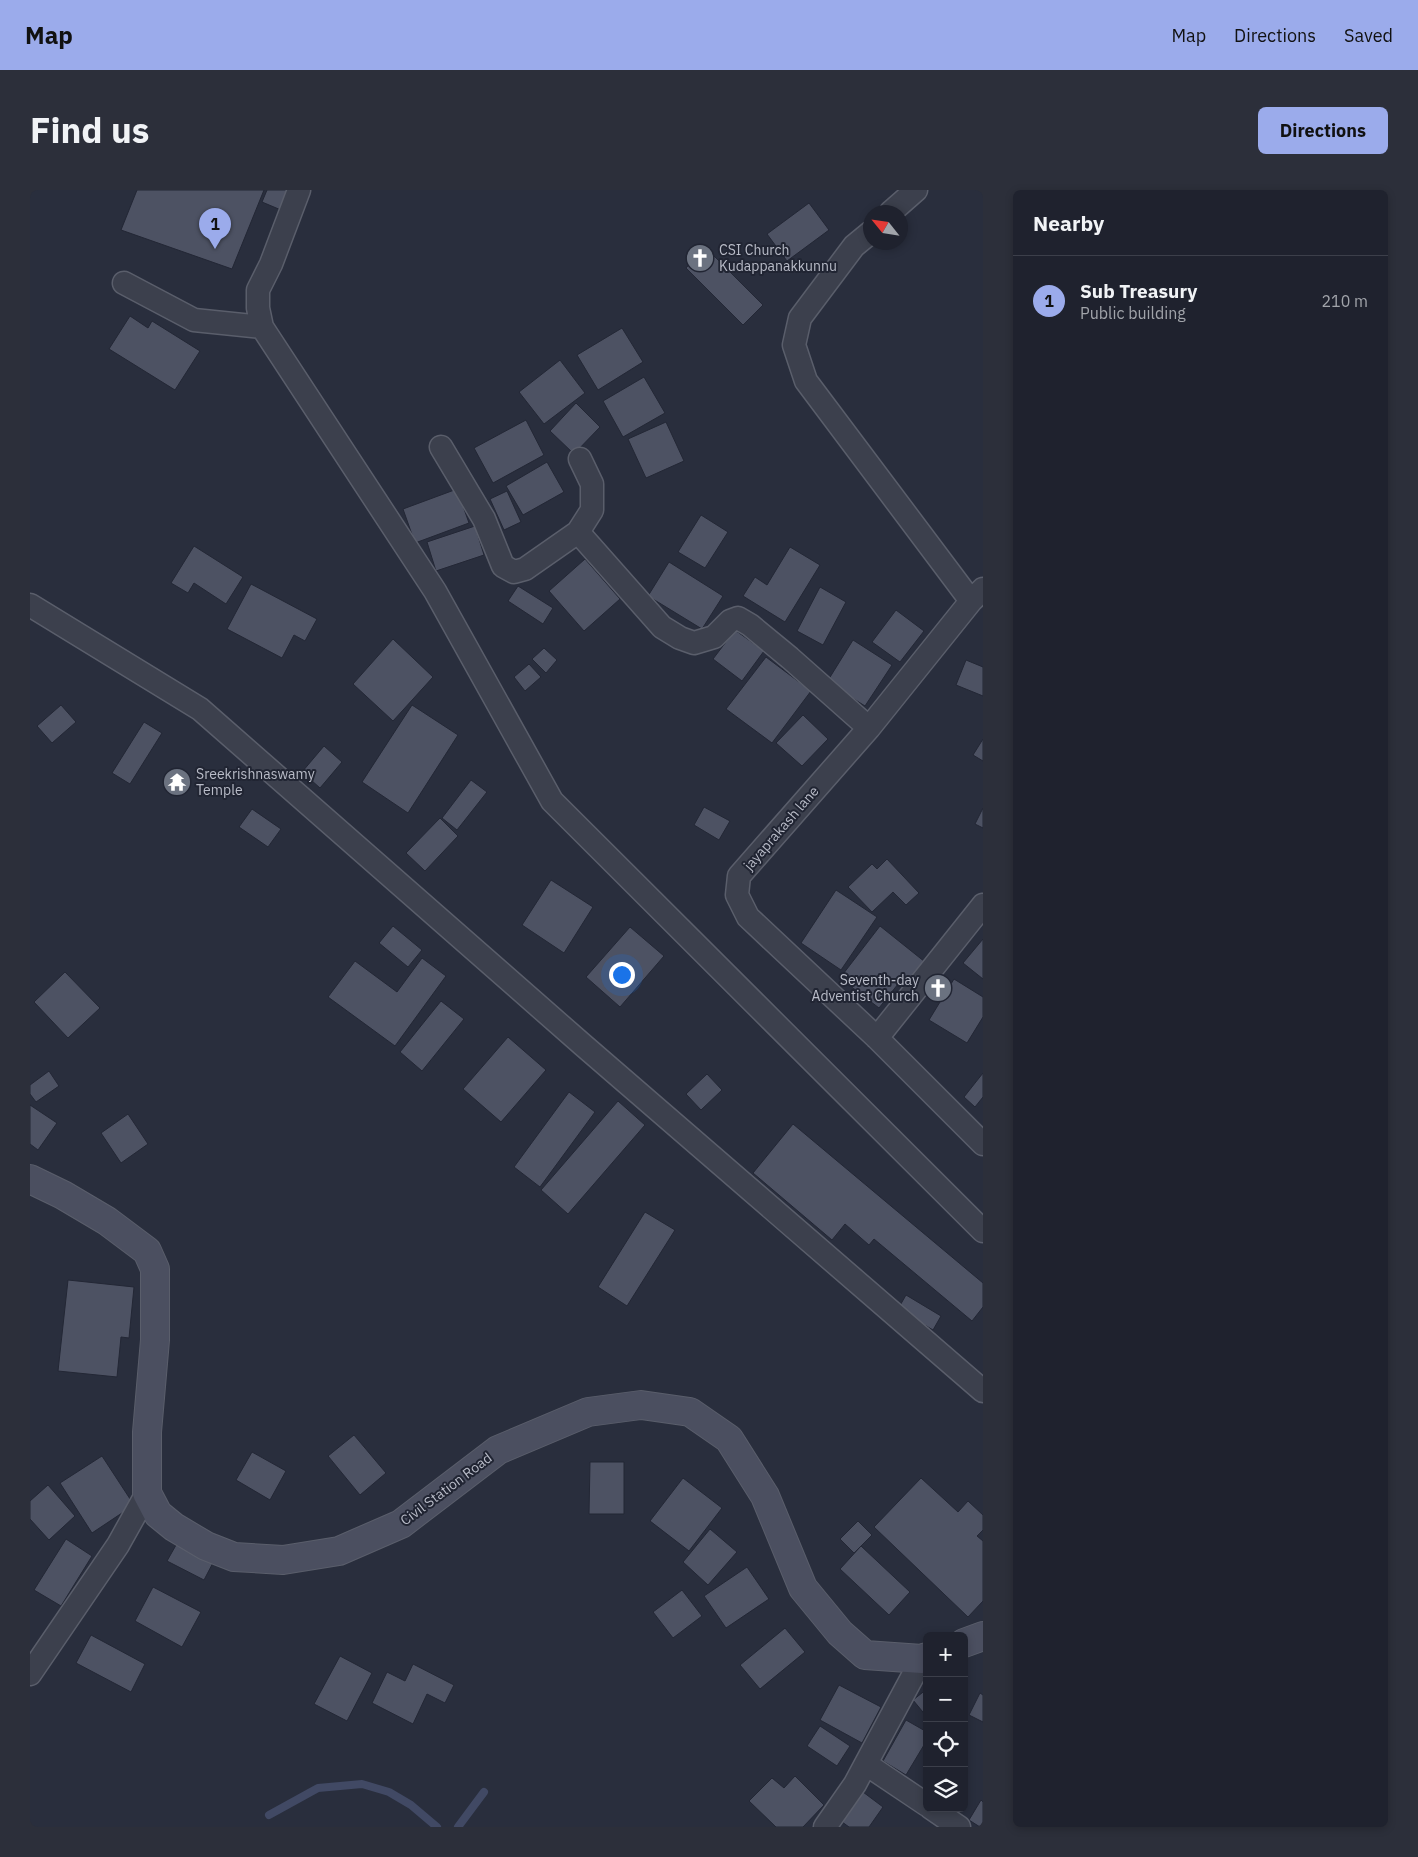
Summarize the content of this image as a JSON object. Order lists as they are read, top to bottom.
{
  "streets": {
    "main road": ["Civil Station Road"],
    "street": ["jayaprakash lane"]
  },
  "places": {
    "church": ["CSI Church Kudappanakkunnu", "Seventh-day Adventist Church"],
    "temple": ["Sreekrishnaswamy Temple"]
  },
  "north": "top left",
  "page": {
    "header": "Map",
    "nav": ["Map", "Directions", "Saved"],
    "title": "Find us",
    "buttons": "Directions",
    "heading": "Nearby",
    "pins": "1",
    "list": [
      {
        "mark": "1",
        "name": "Sub Treasury",
        "note": "Public building",
        "value": "210 m"
      }
    ],
    "map_buttons": ["+", "−"]
  }
}
